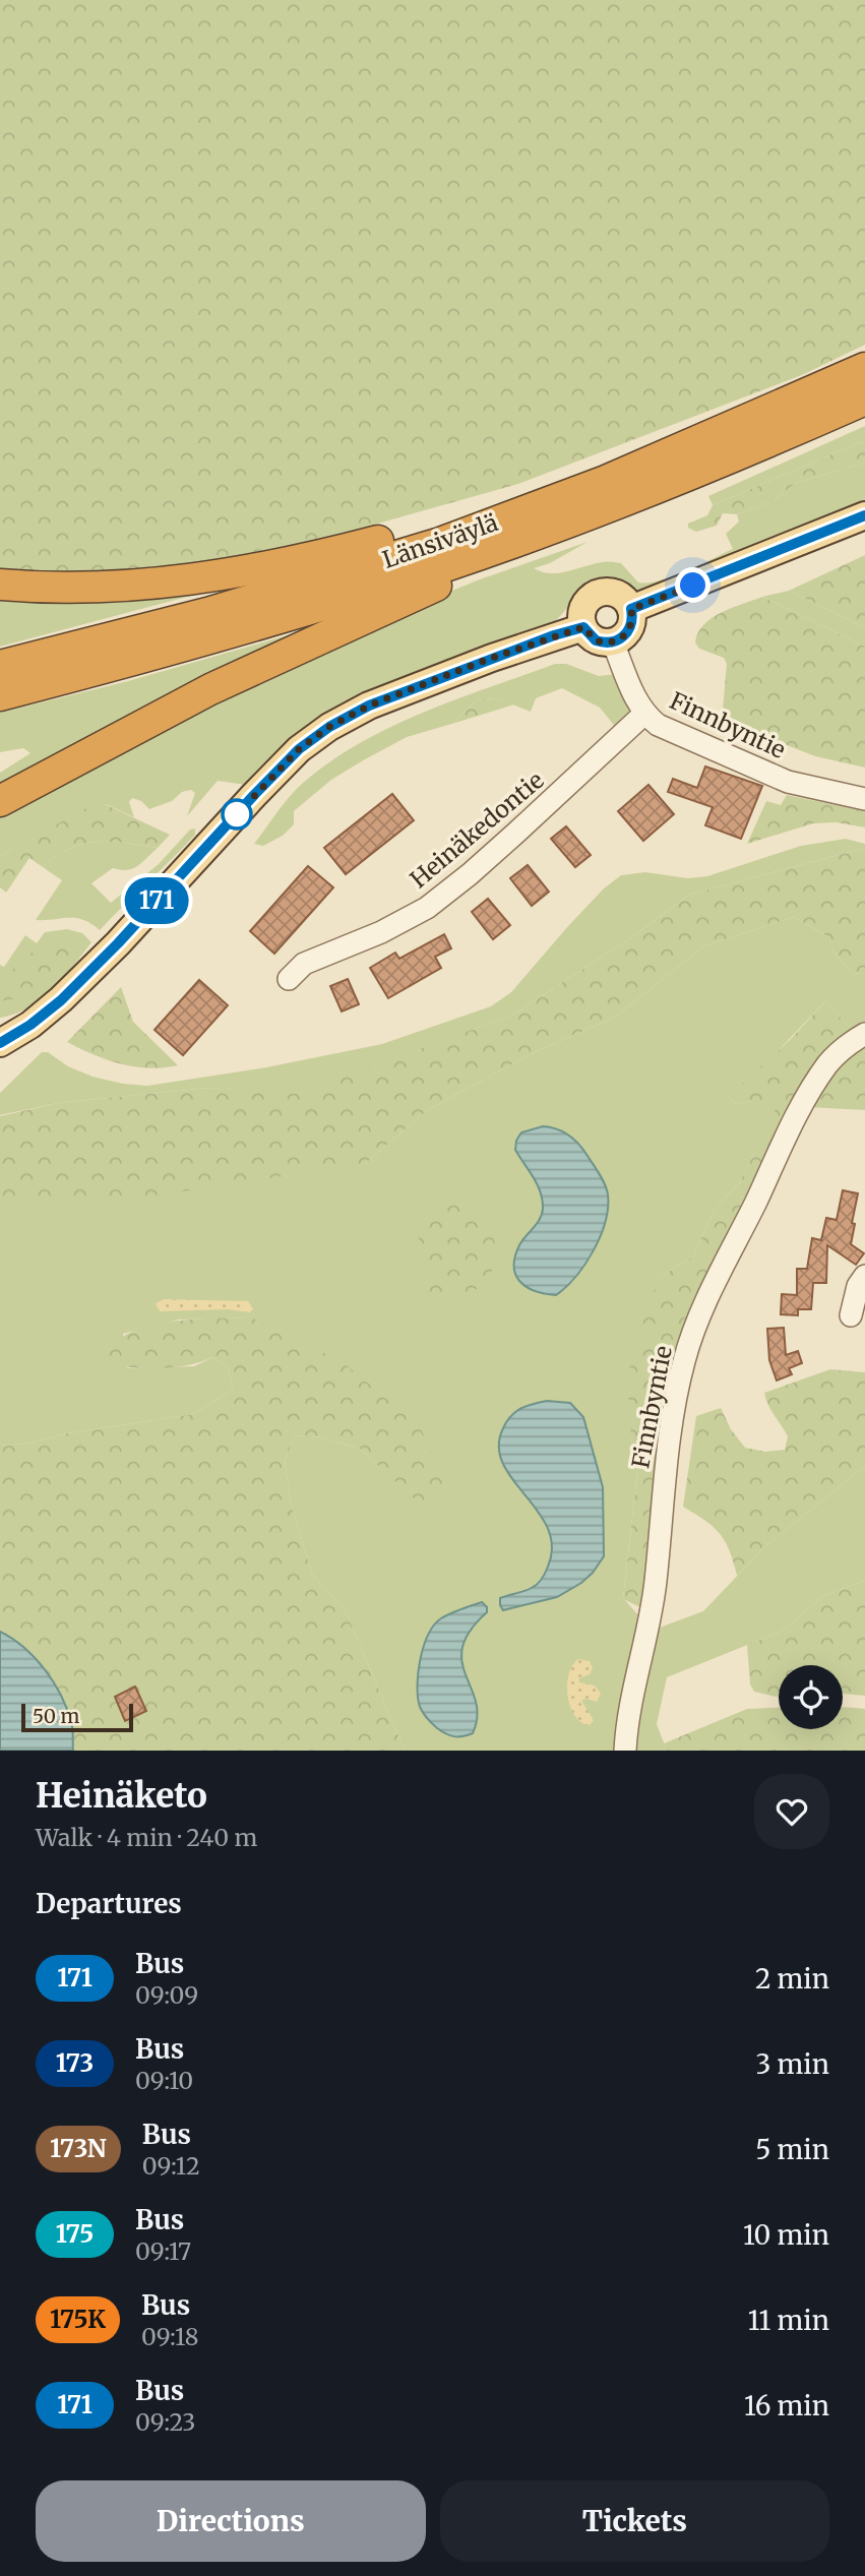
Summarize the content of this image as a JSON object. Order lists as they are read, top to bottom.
{
  "streets": {
    "highway": ["Länsiväylä"],
    "street": ["Finnbyntie", "Heinäkedontie"]
  },
  "crossings": [
    ["Finnbyntie", "Heinäkedontie"]
  ],
  "lines": ["bus line 171"],
  "scale_bar": "50 m",
  "page": {
    "on_map": "171",
    "scale": "50 m",
    "heading": [
      ["Heinäketo", "Walk · 4 min · 240 m"],
      "Departures"
    ],
    "list": [
      {
        "mark": "171",
        "name": "Bus",
        "note": "09:09",
        "value": "2 min"
      },
      {
        "mark": "173",
        "name": "Bus",
        "note": "09:10",
        "value": "3 min"
      },
      {
        "mark": "173N",
        "name": "Bus",
        "note": "09:12",
        "value": "5 min"
      },
      {
        "mark": "175",
        "name": "Bus",
        "note": "09:17",
        "value": "10 min"
      },
      {
        "mark": "175K",
        "name": "Bus",
        "note": "09:18",
        "value": "11 min"
      },
      {
        "mark": "171",
        "name": "Bus",
        "note": "09:23",
        "value": "16 min"
      }
    ],
    "buttons": ["Directions", "Tickets"]
  }
}
